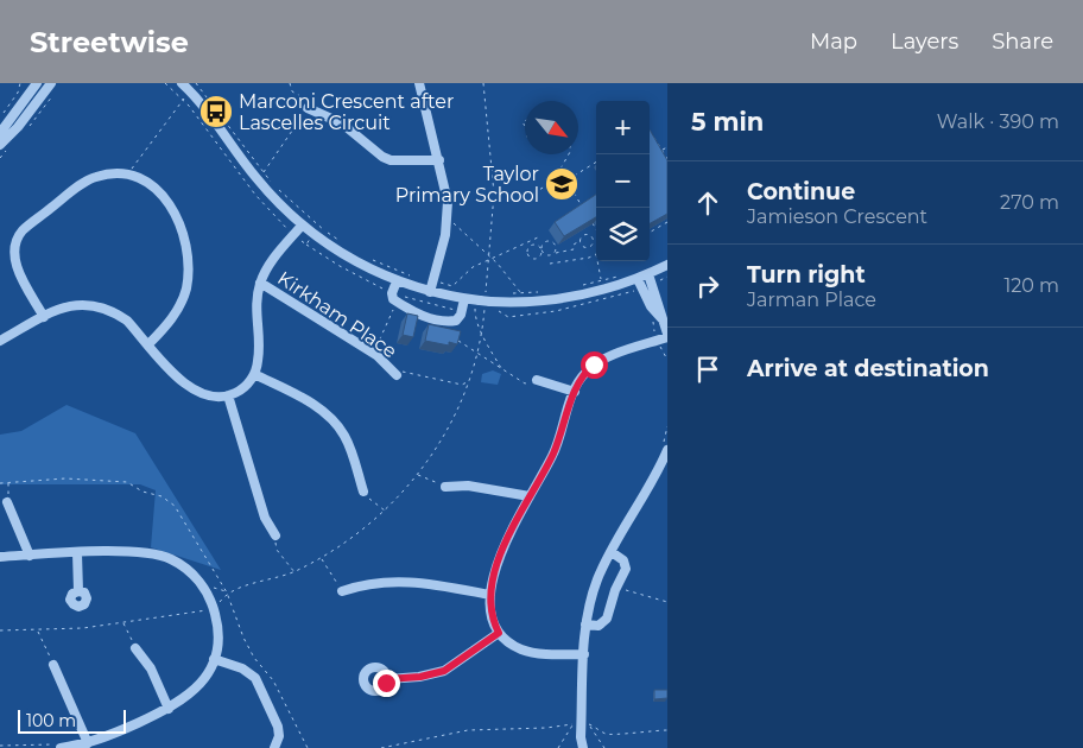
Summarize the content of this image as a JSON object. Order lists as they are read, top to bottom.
{
  "streets": {
    "street": ["Kirkham Place"]
  },
  "places": {
    "bus stop": ["Marconi Crescent after Lascelles Circuit"],
    "school or university": ["Taylor Primary School"]
  },
  "scale_bar": "100 m",
  "north": "bottom right",
  "page": {
    "header": "Streetwise",
    "nav": ["Map", "Layers", "Share"],
    "heading": ["5 min", "Walk · 390 m"],
    "map_buttons": ["+", "−"],
    "list": [
      ["Continue", "Jamieson Crescent", "270 m"],
      ["Turn right", "Jarman Place", "120 m"],
      "Arrive at destination"
    ],
    "scale": "100 m"
  }
}
